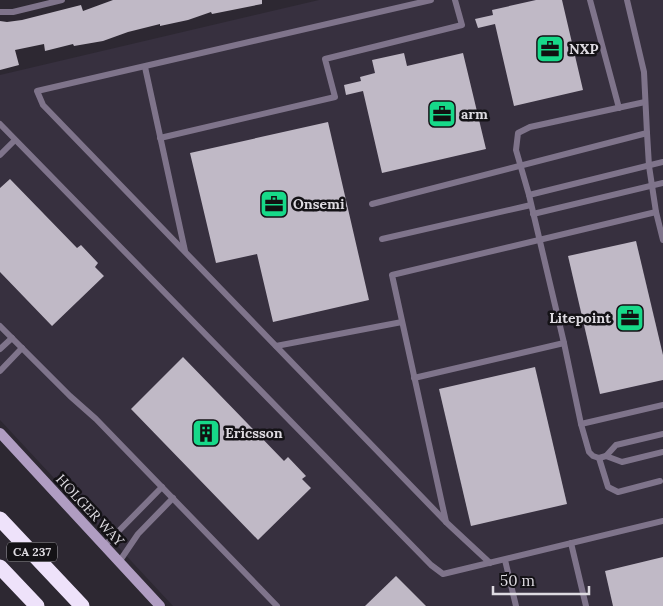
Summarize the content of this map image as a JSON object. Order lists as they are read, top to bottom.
{
  "streets": {
    "highway": ["CA 237"],
    "street": ["HOLGER WAY"]
  },
  "places": {
    "office": [
      "NXP",
      "arm",
      "Onsemi",
      "Litepoint"
    ],
    "building": ["Ericsson"]
  },
  "scale_bar": "50 m"
}
